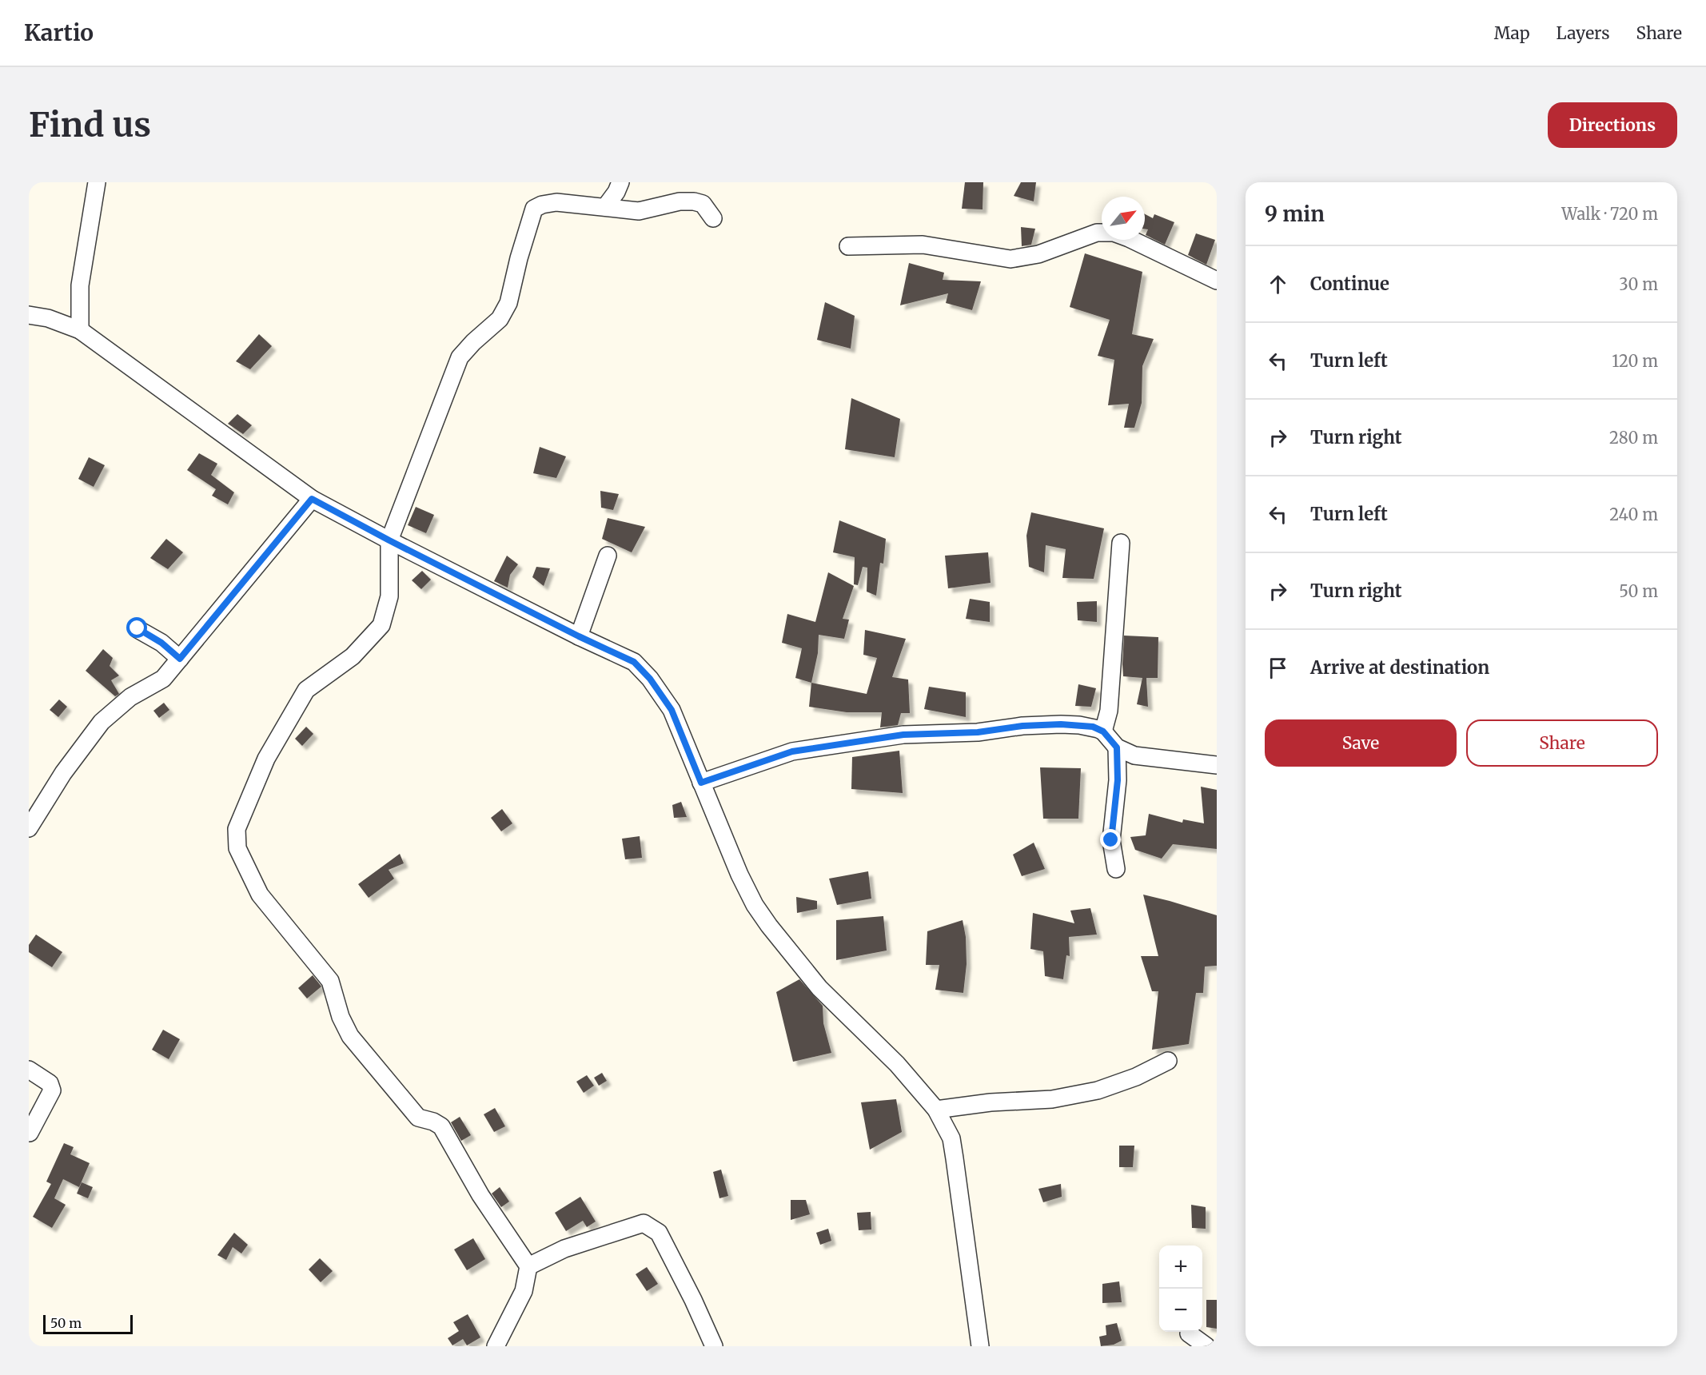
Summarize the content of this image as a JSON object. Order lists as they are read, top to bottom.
{
  "scale_bar": "50 m",
  "north": "top right",
  "page": {
    "header": "Kartio",
    "nav": ["Map", "Layers", "Share"],
    "buttons": [
      "Directions",
      ["Save", "Share"]
    ],
    "title": "Find us",
    "heading": ["9 min", "Walk · 720 m"],
    "list": [
      ["Continue", "30 m"],
      ["Turn left", "120 m"],
      ["Turn right", "280 m"],
      ["Turn left", "240 m"],
      ["Turn right", "50 m"],
      "Arrive at destination"
    ],
    "map_buttons": ["+", "−"],
    "scale": "50 m"
  }
}
